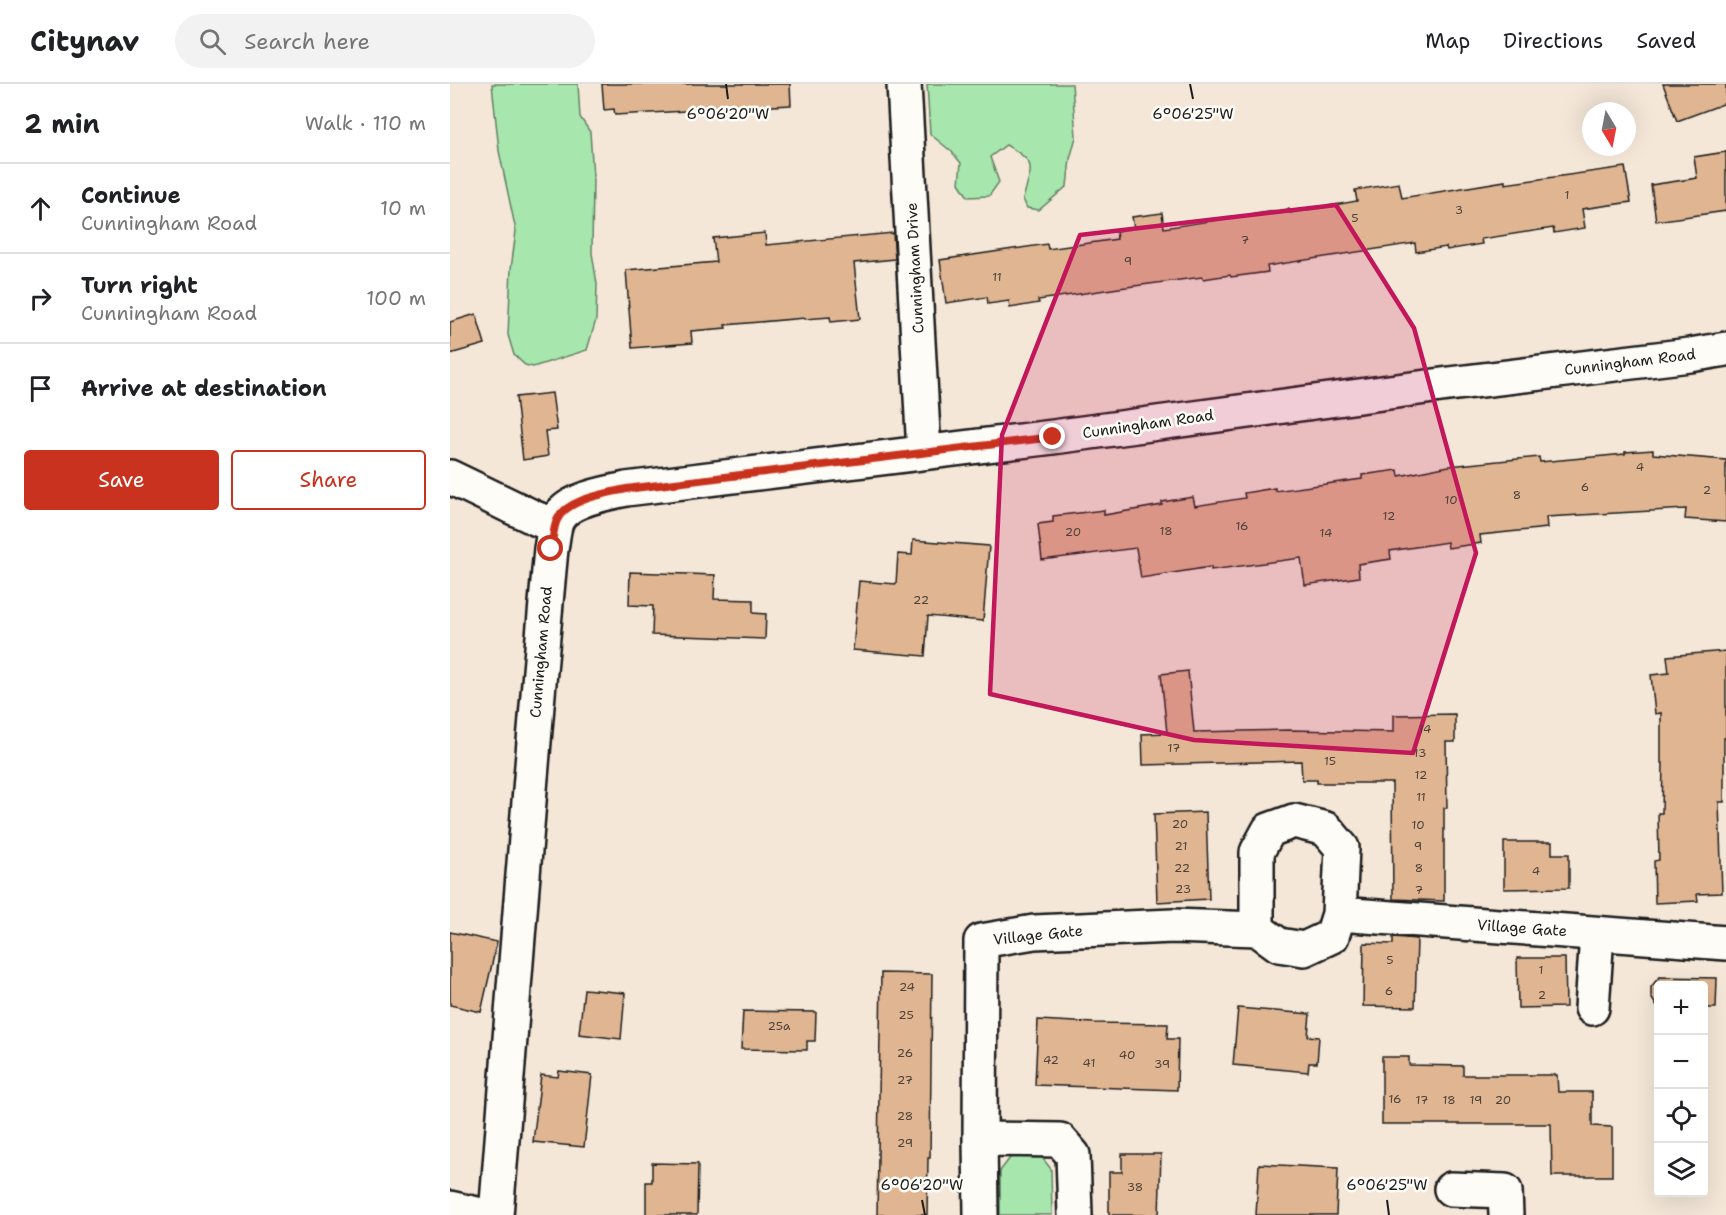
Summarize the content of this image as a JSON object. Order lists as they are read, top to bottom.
{
  "streets": {
    "street": ["Cunningham Drive", "Cunningham Road", "Village Gate"]
  },
  "crossings": [
    ["Cunningham Drive", "Cunningham Road"]
  ],
  "house_numbers": [
    "1",
    "3",
    "5",
    "7",
    "9",
    "11",
    "4",
    "6",
    "2",
    "8",
    "10",
    "12",
    "16",
    "18",
    "20",
    "14",
    "22",
    "14",
    "17",
    "13",
    "15",
    "12",
    "11",
    "20",
    "10",
    "21",
    "9",
    "22",
    "8",
    "4",
    "23",
    "7",
    "5",
    "1",
    "24",
    "6",
    "2",
    "25",
    "25a",
    "26",
    "40",
    "42",
    "41",
    "39",
    "27",
    "16",
    "17",
    "18",
    "19",
    "20",
    "28",
    "29",
    "38"
  ],
  "north": "bottom",
  "page": {
    "header": "Citynav",
    "search": "Search here",
    "nav": ["Map", "Directions", "Saved"],
    "heading": ["2 min", "Walk · 110 m"],
    "list": [
      ["Continue", "Cunningham Road", "10 m"],
      ["Turn right", "Cunningham Road", "100 m"],
      "Arrive at destination"
    ],
    "buttons": ["Save", "Share"],
    "map_buttons": ["+", "−"]
  },
  "coordinates": ["6°06'20\"W", "6°06'25\"W"]
}
